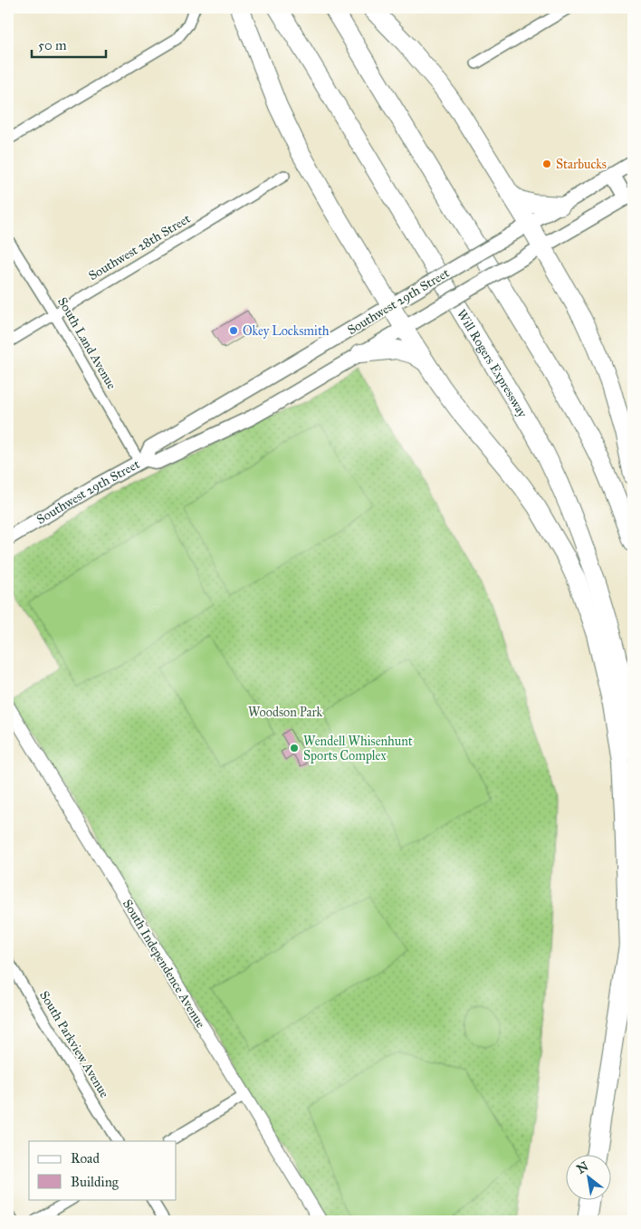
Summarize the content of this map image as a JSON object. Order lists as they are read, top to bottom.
{
  "streets": {
    "highway": ["Will Rogers Expressway"],
    "main road": ["Southwest 29th Street"],
    "street": [
      "Southwest 28th Street",
      "South Land Avenue",
      "South Independence Avenue",
      "South Parkview Avenue"
    ]
  },
  "crossings": [
    ["Southwest 28th Street", "South Land Avenue"],
    ["Southwest 29th Street", "South Land Avenue"]
  ],
  "parks": ["Woodson Park"],
  "places": ["Starbucks", "Okey Locksmith", "Wendell Whisenhunt Sports Complex"],
  "legend": ["Road", "Building"],
  "scale_bar": "50 m",
  "north": "top left"
}
